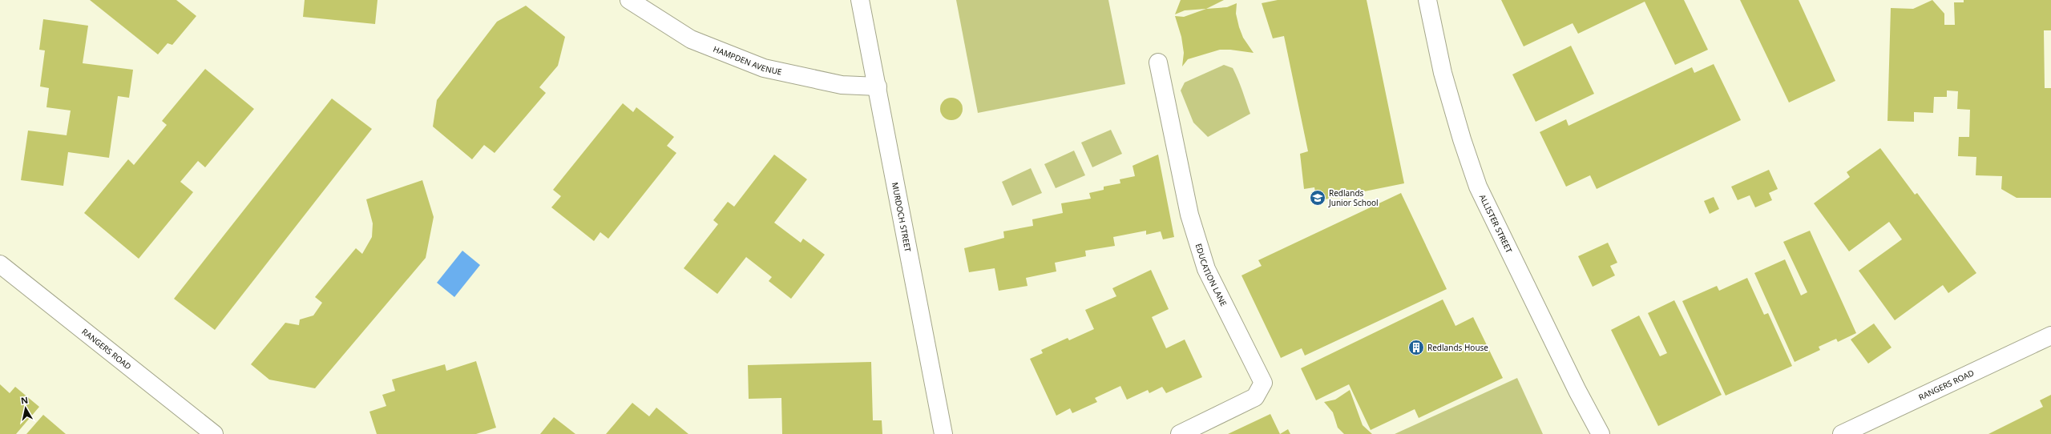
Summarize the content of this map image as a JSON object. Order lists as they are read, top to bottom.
{
  "streets": {
    "street": [
      "HAMPDEN AVENUE",
      "MURDOCH STREET",
      "ALLISTER STREET",
      "EDUCATION LANE",
      "RANGERS ROAD"
    ]
  },
  "crossings": [
    ["HAMPDEN AVENUE", "MURDOCH STREET"]
  ],
  "places": {
    "school or university": ["Redlands Junior School"],
    "building": ["Redlands House"]
  },
  "north": "top"
}
